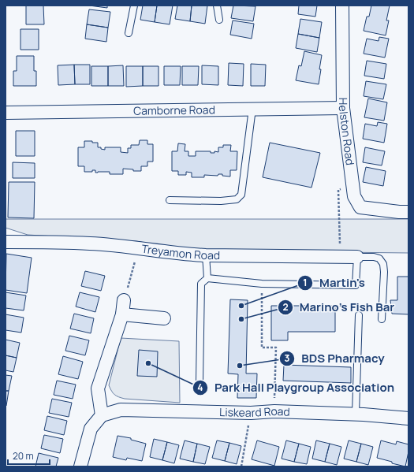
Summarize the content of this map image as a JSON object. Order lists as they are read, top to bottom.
{
  "streets": {
    "street": [
      "Camborne Road",
      "Helston Road",
      "Treyamon Road",
      "Liskeard Road"
    ]
  },
  "crossings": [
    ["Camborne Road", "Helston Road"]
  ],
  "places": [
    "Martin's",
    "Marino's Fish Bar",
    "Park Hall Playgroup Association",
    "BDS Pharmacy"
  ],
  "scale_bar": "20 m"
}
